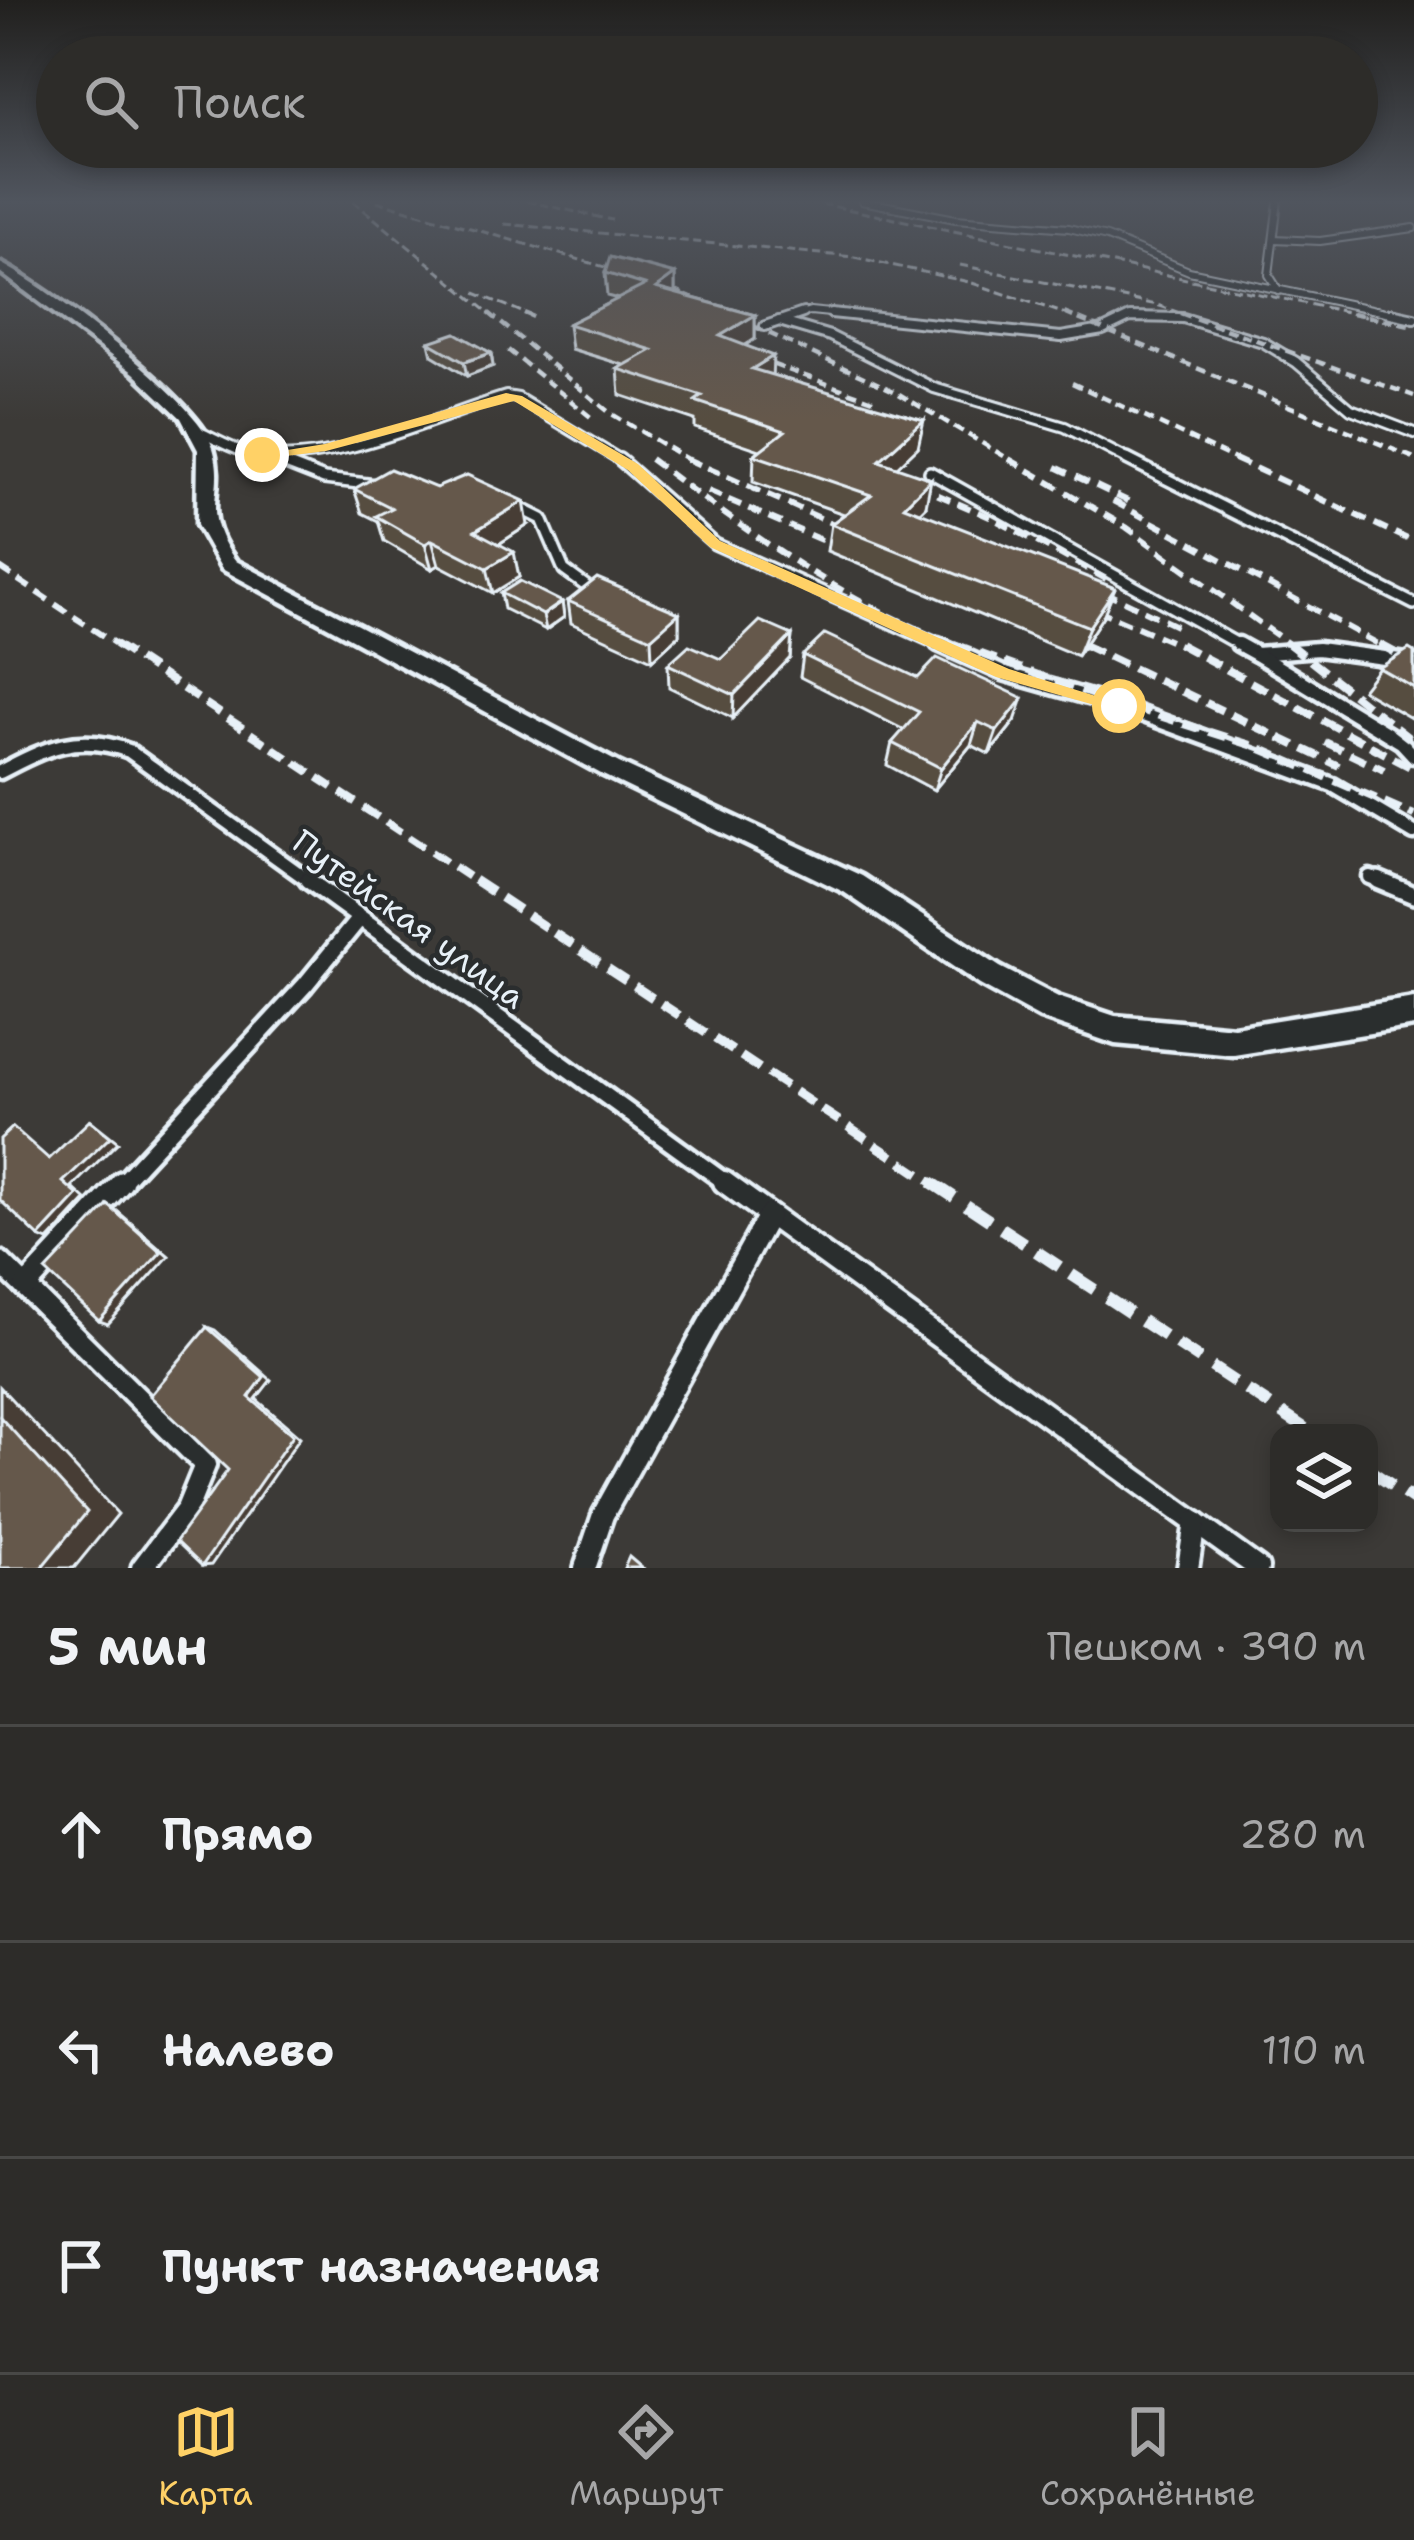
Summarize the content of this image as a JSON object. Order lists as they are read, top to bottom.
{
  "streets": {
    "lane": ["Путейская улица"]
  },
  "page": {
    "search": "Поиск",
    "heading": ["5 мин", "Пешком · 390 m"],
    "list": [
      ["Прямо", "280 m"],
      ["Налево", "110 m"],
      "Пункт назначения"
    ],
    "nav": ["Карта", "Маршрут", "Сохранённые"]
  }
}
